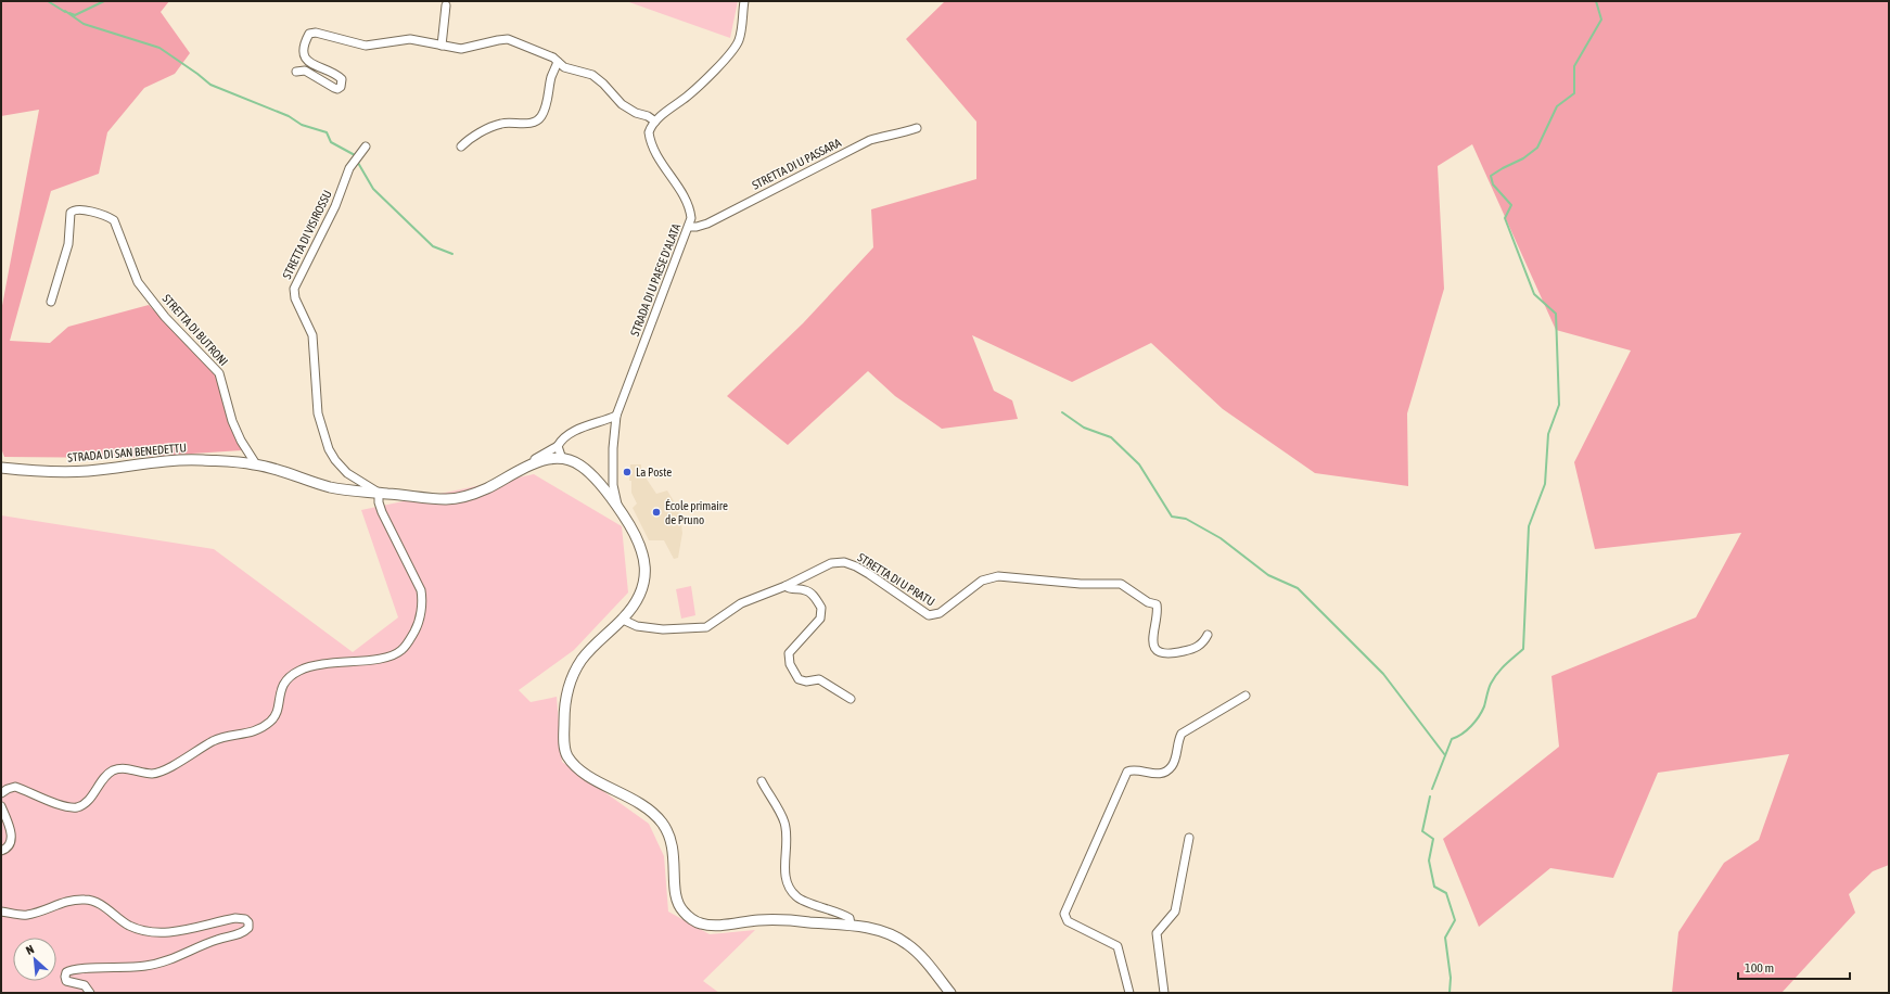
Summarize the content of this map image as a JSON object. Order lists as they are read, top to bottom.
{
  "streets": {
    "street": [
      "STRETTA DI U PASSARA",
      "STRETTA DI VISIROSSU",
      "STRADA DI U PAESE D'ALATA",
      "STRETTA DI BUTRONI",
      "STRADA DI SAN BENEDETTU",
      "STRETTA DI U PRATU"
    ]
  },
  "crossings": [
    ["STRETTA DI U PASSARA", "STRADA DI U PAESE D'ALATA"],
    ["STRETTA DI VISIROSSU", "STRADA DI SAN BENEDETTU"],
    ["STRADA DI U PAESE D'ALATA", "STRADA DI SAN BENEDETTU"],
    ["STRETTA DI BUTRONI", "STRADA DI SAN BENEDETTU"],
    ["STRADA DI SAN BENEDETTU", "STRETTA DI U PRATU"]
  ],
  "places": ["La Poste", "École primaire de Pruno"],
  "scale_bar": "100 m",
  "north": "top left"
}
